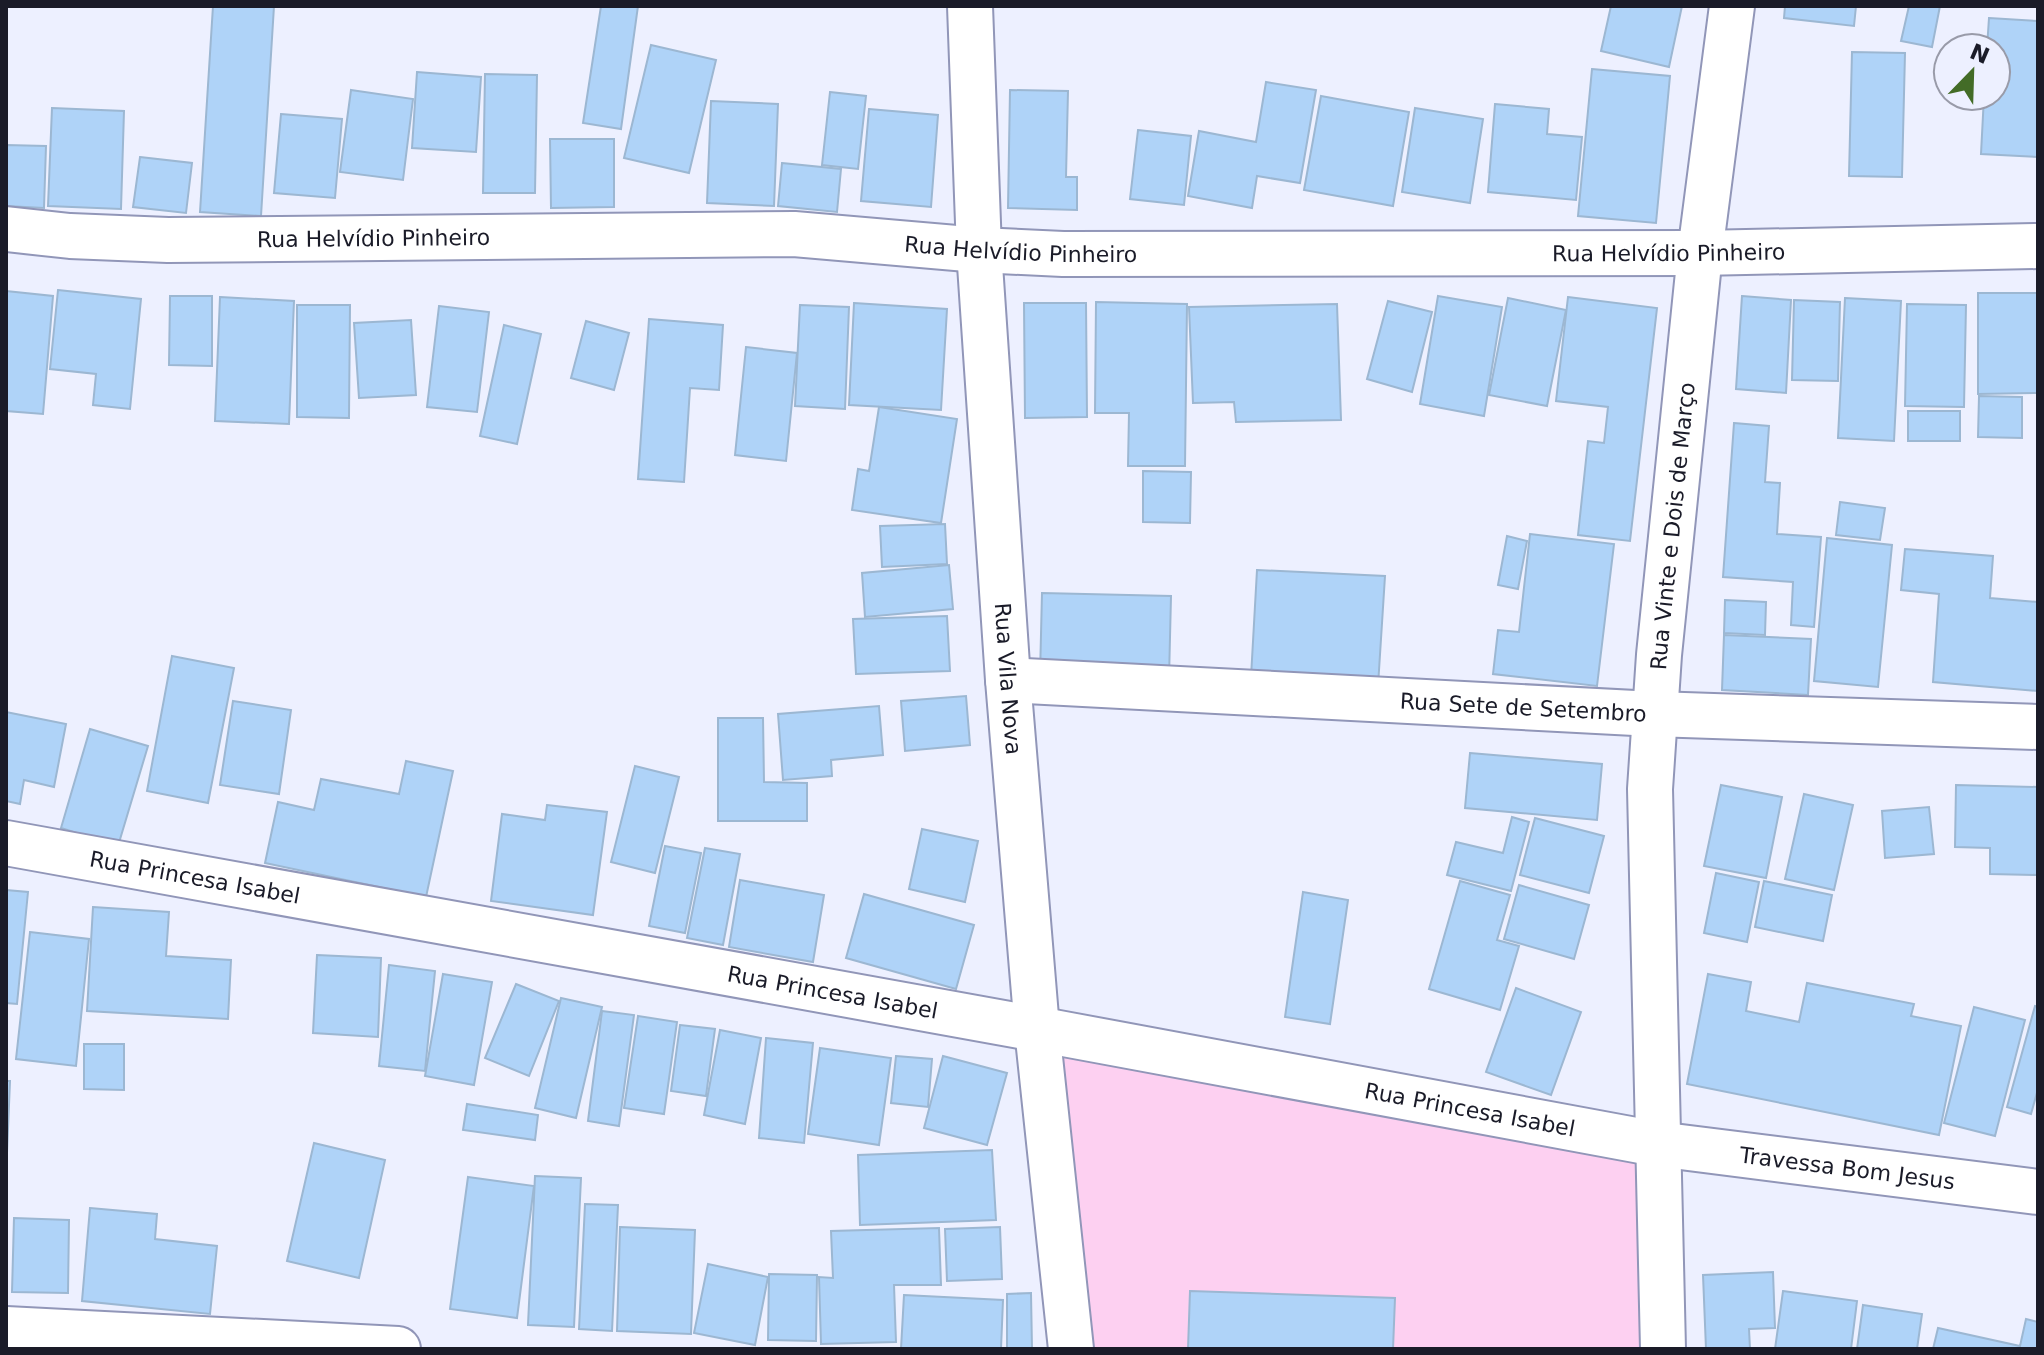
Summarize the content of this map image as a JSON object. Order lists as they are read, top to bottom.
{
  "streets": {
    "street": [
      "Rua Helvídio Pinheiro",
      "Rua Vinte e Dois de Março",
      "Rua Vila Nova",
      "Rua Sete de Setembro",
      "Rua Princesa Isabel",
      "Travessa Bom Jesus"
    ]
  },
  "crossings": [
    ["Rua Helvídio Pinheiro", "Rua Vinte e Dois de Março"],
    ["Rua Helvídio Pinheiro", "Rua Vila Nova"],
    ["Rua Vinte e Dois de Março", "Rua Sete de Setembro"],
    ["Rua Vinte e Dois de Março", "Rua Princesa Isabel"],
    ["Rua Vinte e Dois de Março", "Travessa Bom Jesus"],
    ["Rua Vila Nova", "Rua Sete de Setembro"],
    ["Rua Vila Nova", "Rua Princesa Isabel"],
    ["Rua Princesa Isabel", "Travessa Bom Jesus"]
  ],
  "north": "top right"
}
